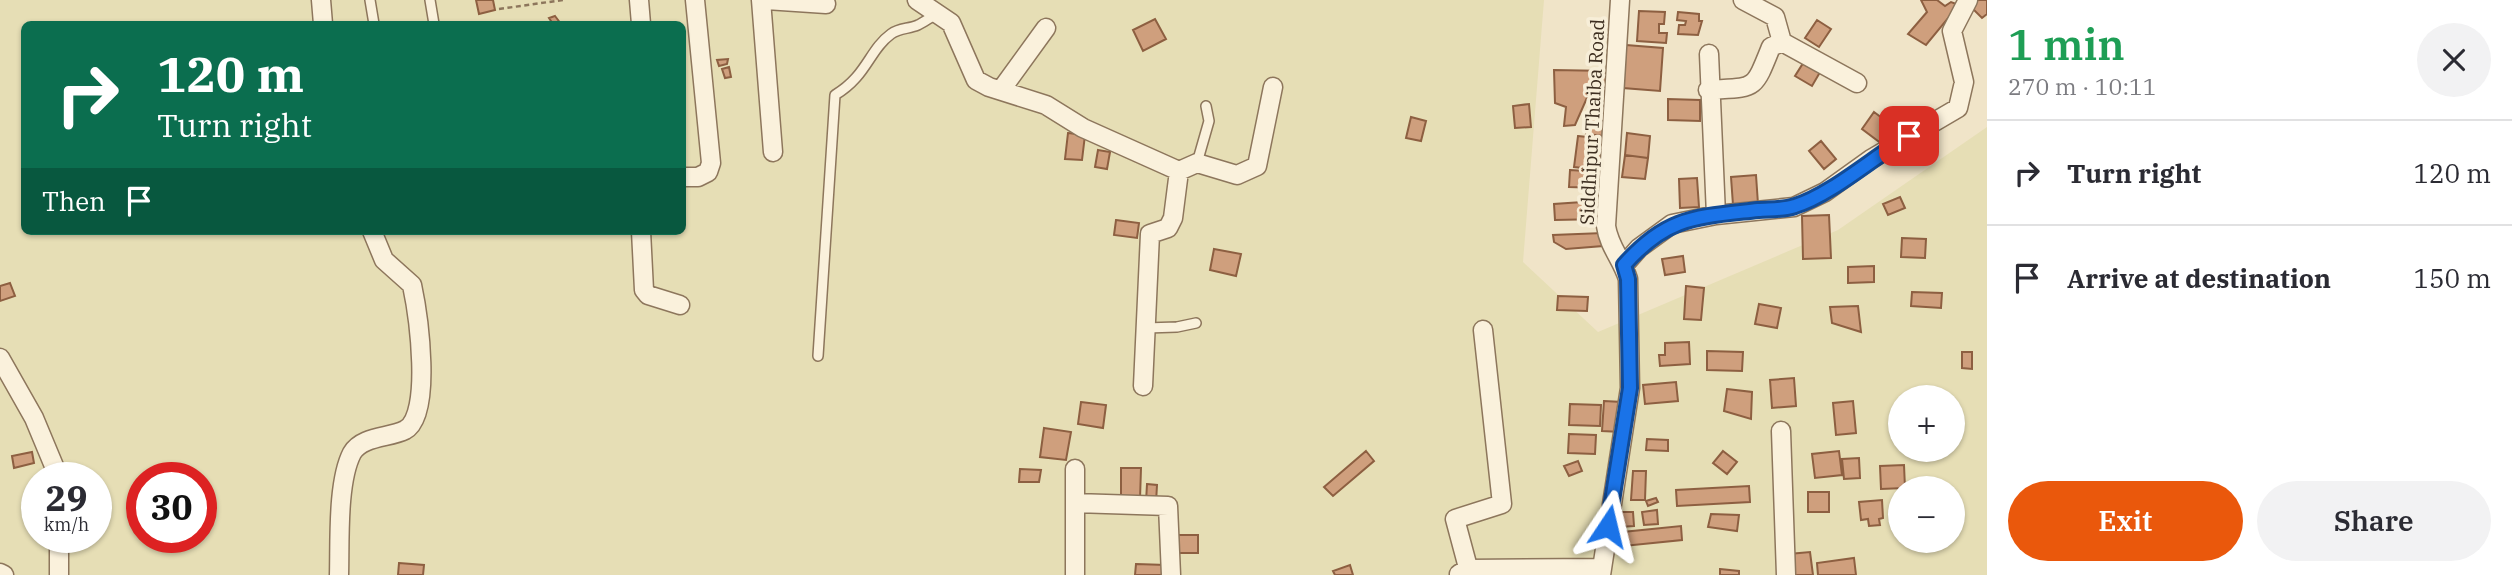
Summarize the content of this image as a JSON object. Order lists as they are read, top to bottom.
{
  "streets": {
    "street": ["Siddhipur Thaiba Road"]
  },
  "page": {
    "heading": ["1 min", "270 m · 10:11"],
    "turn": ["120 m", "Turn right"],
    "list": [
      {
        "name": "Turn right",
        "value": "120 m"
      },
      {
        "name": "Arrive at destination",
        "value": "150 m"
      }
    ],
    "then": "Then",
    "map_buttons": ["+", "−"],
    "speed": "29 km/h",
    "limit": "30",
    "buttons": ["Exit", "Share"]
  }
}
